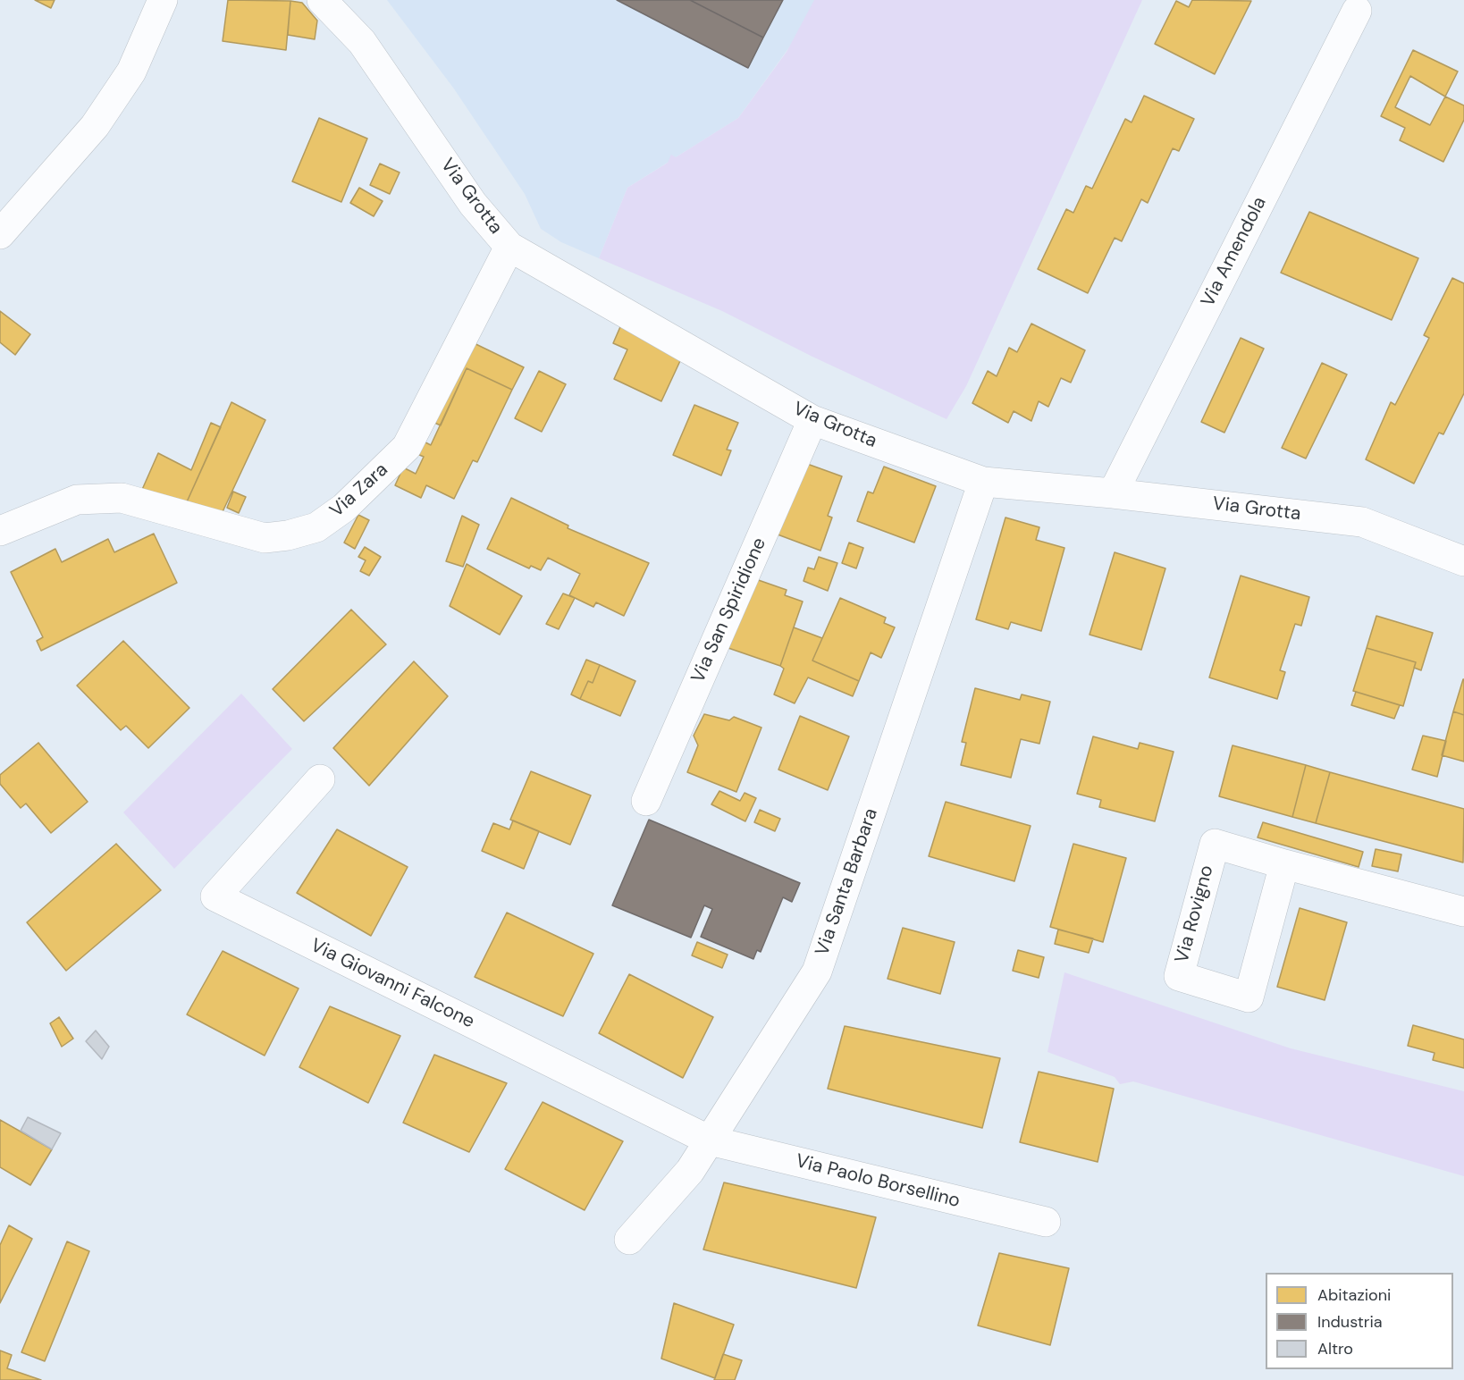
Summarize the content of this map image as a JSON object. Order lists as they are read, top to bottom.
{
  "streets": {
    "street": [
      "Via Grotta",
      "Via Amendola",
      "Via Zara",
      "Via San Spiridione",
      "Via Santa Barbara",
      "Via Rovigno",
      "Via Giovanni Falcone",
      "Via Paolo Borsellino"
    ]
  },
  "crossings": [
    ["Via Grotta", "Via Amendola"],
    ["Via Grotta", "Via Zara"],
    ["Via Grotta", "Via San Spiridione"],
    ["Via Grotta", "Via Santa Barbara"],
    ["Via Santa Barbara", "Via Giovanni Falcone"],
    ["Via Santa Barbara", "Via Paolo Borsellino"],
    ["Via Giovanni Falcone", "Via Paolo Borsellino"]
  ],
  "legend": ["Abitazioni", "Industria", "Altro"]
}
